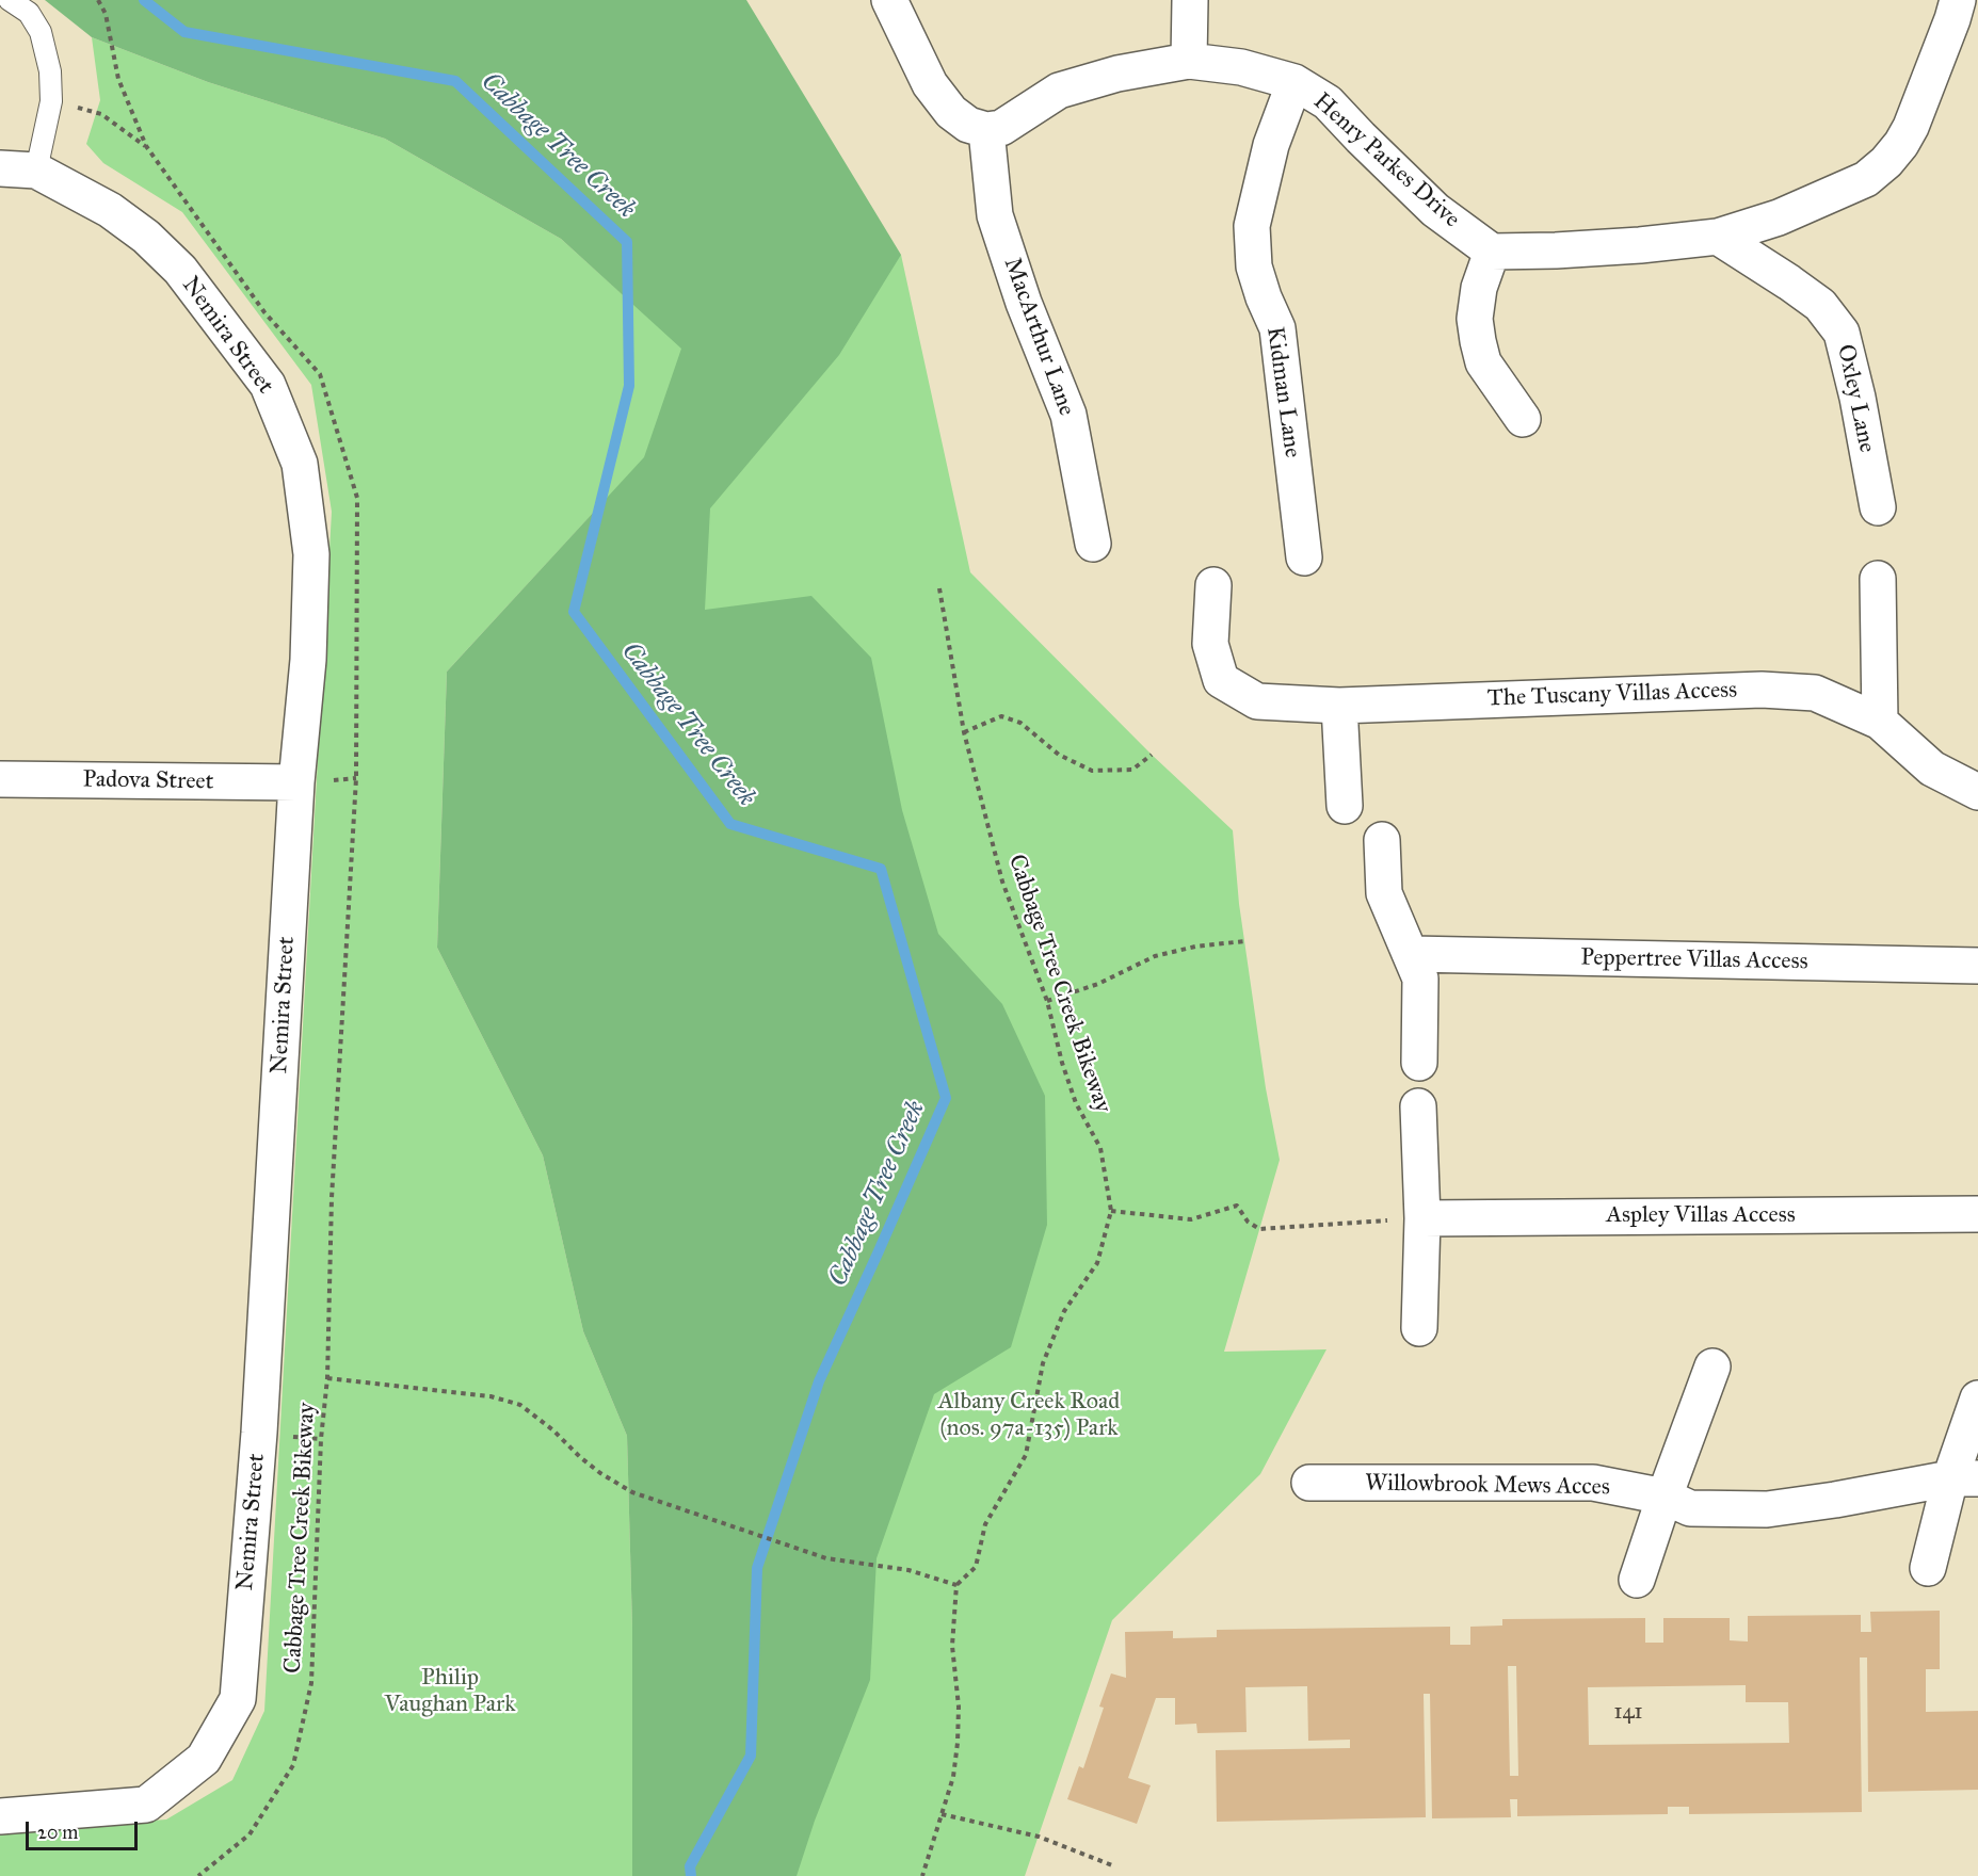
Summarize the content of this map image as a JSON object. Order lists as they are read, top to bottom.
{
  "streets": {
    "street": [
      "Henry Parkes Drive",
      "Nemira Street",
      "MacArthur Lane",
      "Kidman Lane",
      "Oxley Lane",
      "The Tuscany Villas Access",
      "Padova Street",
      "Peppertree Villas Access",
      "Aspley Villas Access",
      "Willowbrook Mews Acces"
    ],
    "path": ["Cabbage Tree Creek Bikeway"]
  },
  "crossings": [
    ["Henry Parkes Drive", "MacArthur Lane"],
    ["Henry Parkes Drive", "Kidman Lane"],
    ["Nemira Street", "Padova Street"]
  ],
  "water": ["Cabbage Tree Creek"],
  "parks": ["Albany Creek Road (nos. 97a-135) Park", "Philip Vaughan Park"],
  "house_numbers": ["141"],
  "scale_bar": "20 m"
}
